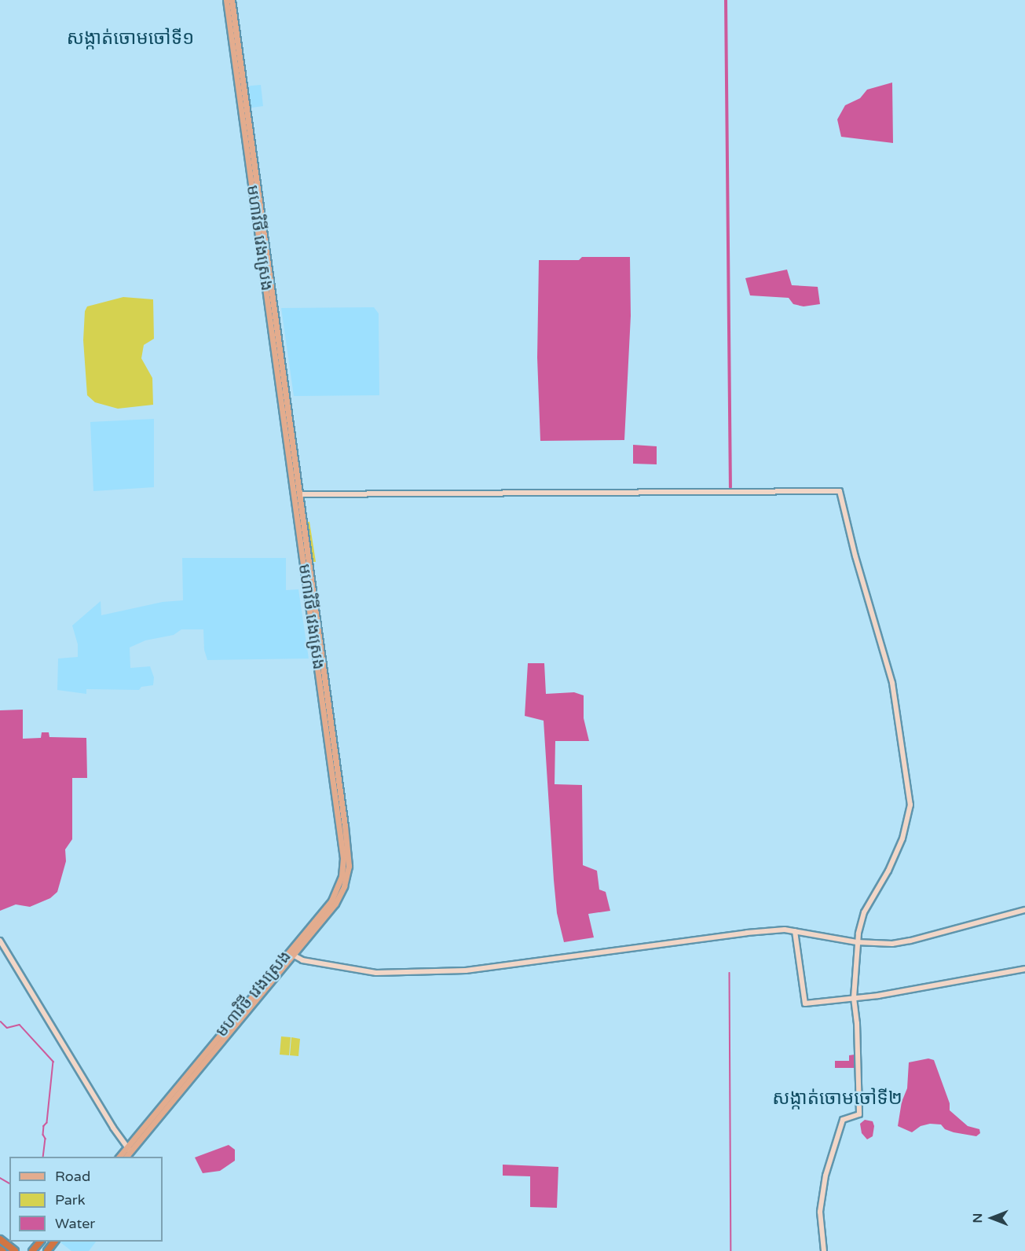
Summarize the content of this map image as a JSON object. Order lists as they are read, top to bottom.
{
  "streets": {
    "main road": ["មហាវិថី វេងស្រេង"]
  },
  "districts": ["សង្កាត់ចោមចៅទី១", "សង្កាត់ចោមចៅទី២"],
  "legend": ["Road", "Park", "Water"],
  "north": "left"
}
